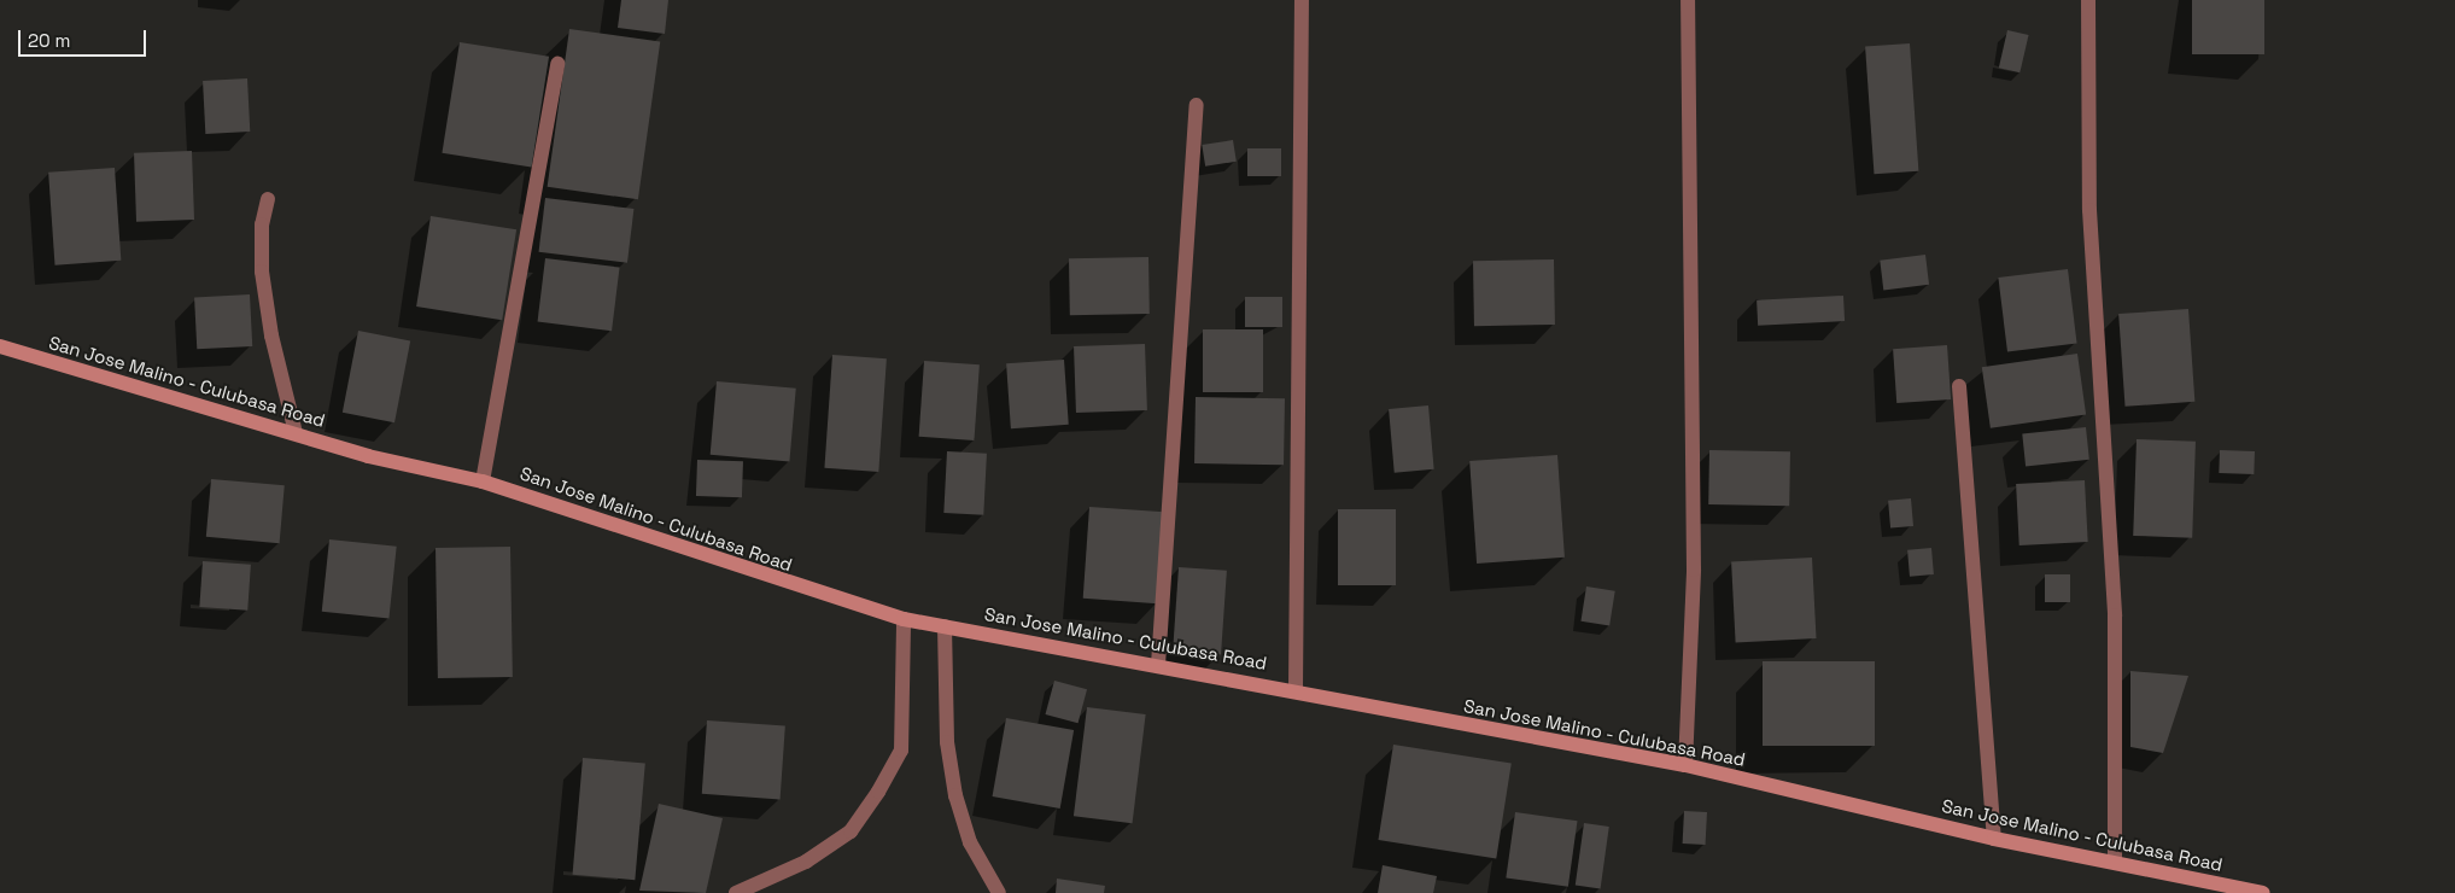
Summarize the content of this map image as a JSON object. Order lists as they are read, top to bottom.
{
  "streets": {
    "street": ["San Jose Malino - Culubasa Road"]
  },
  "scale_bar": "20 m"
}
